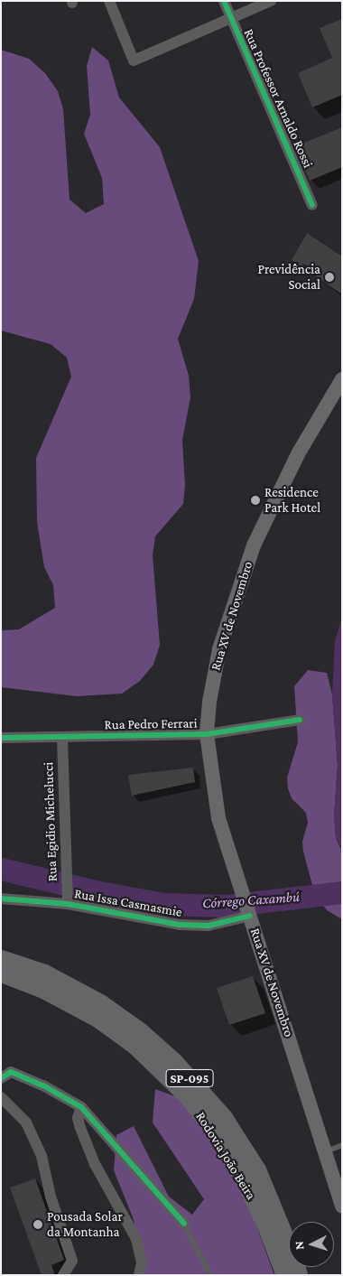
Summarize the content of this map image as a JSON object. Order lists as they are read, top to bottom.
{
  "streets": {
    "main road": ["Rua XV de Novembro", "SP-095", "Rodovia João Beira"],
    "street": [
      "Rua Professor Arnaldo Rossi",
      "Rua Pedro Ferrari",
      "Rua Egidio Michelucci",
      "Rua Issa Casmasmie"
    ]
  },
  "crossings": [
    ["Rua XV de Novembro", "Rua Pedro Ferrari"],
    ["Rua XV de Novembro", "Rua Issa Casmasmie"],
    ["Rua Pedro Ferrari", "Rua Egidio Michelucci"],
    ["Rua Egidio Michelucci", "Rua Issa Casmasmie"]
  ],
  "water": ["Córrego Caxambú"],
  "places": ["Previdência Social", "Residence Park Hotel", "Pousada Solar da Montanha"],
  "north": "left"
}
